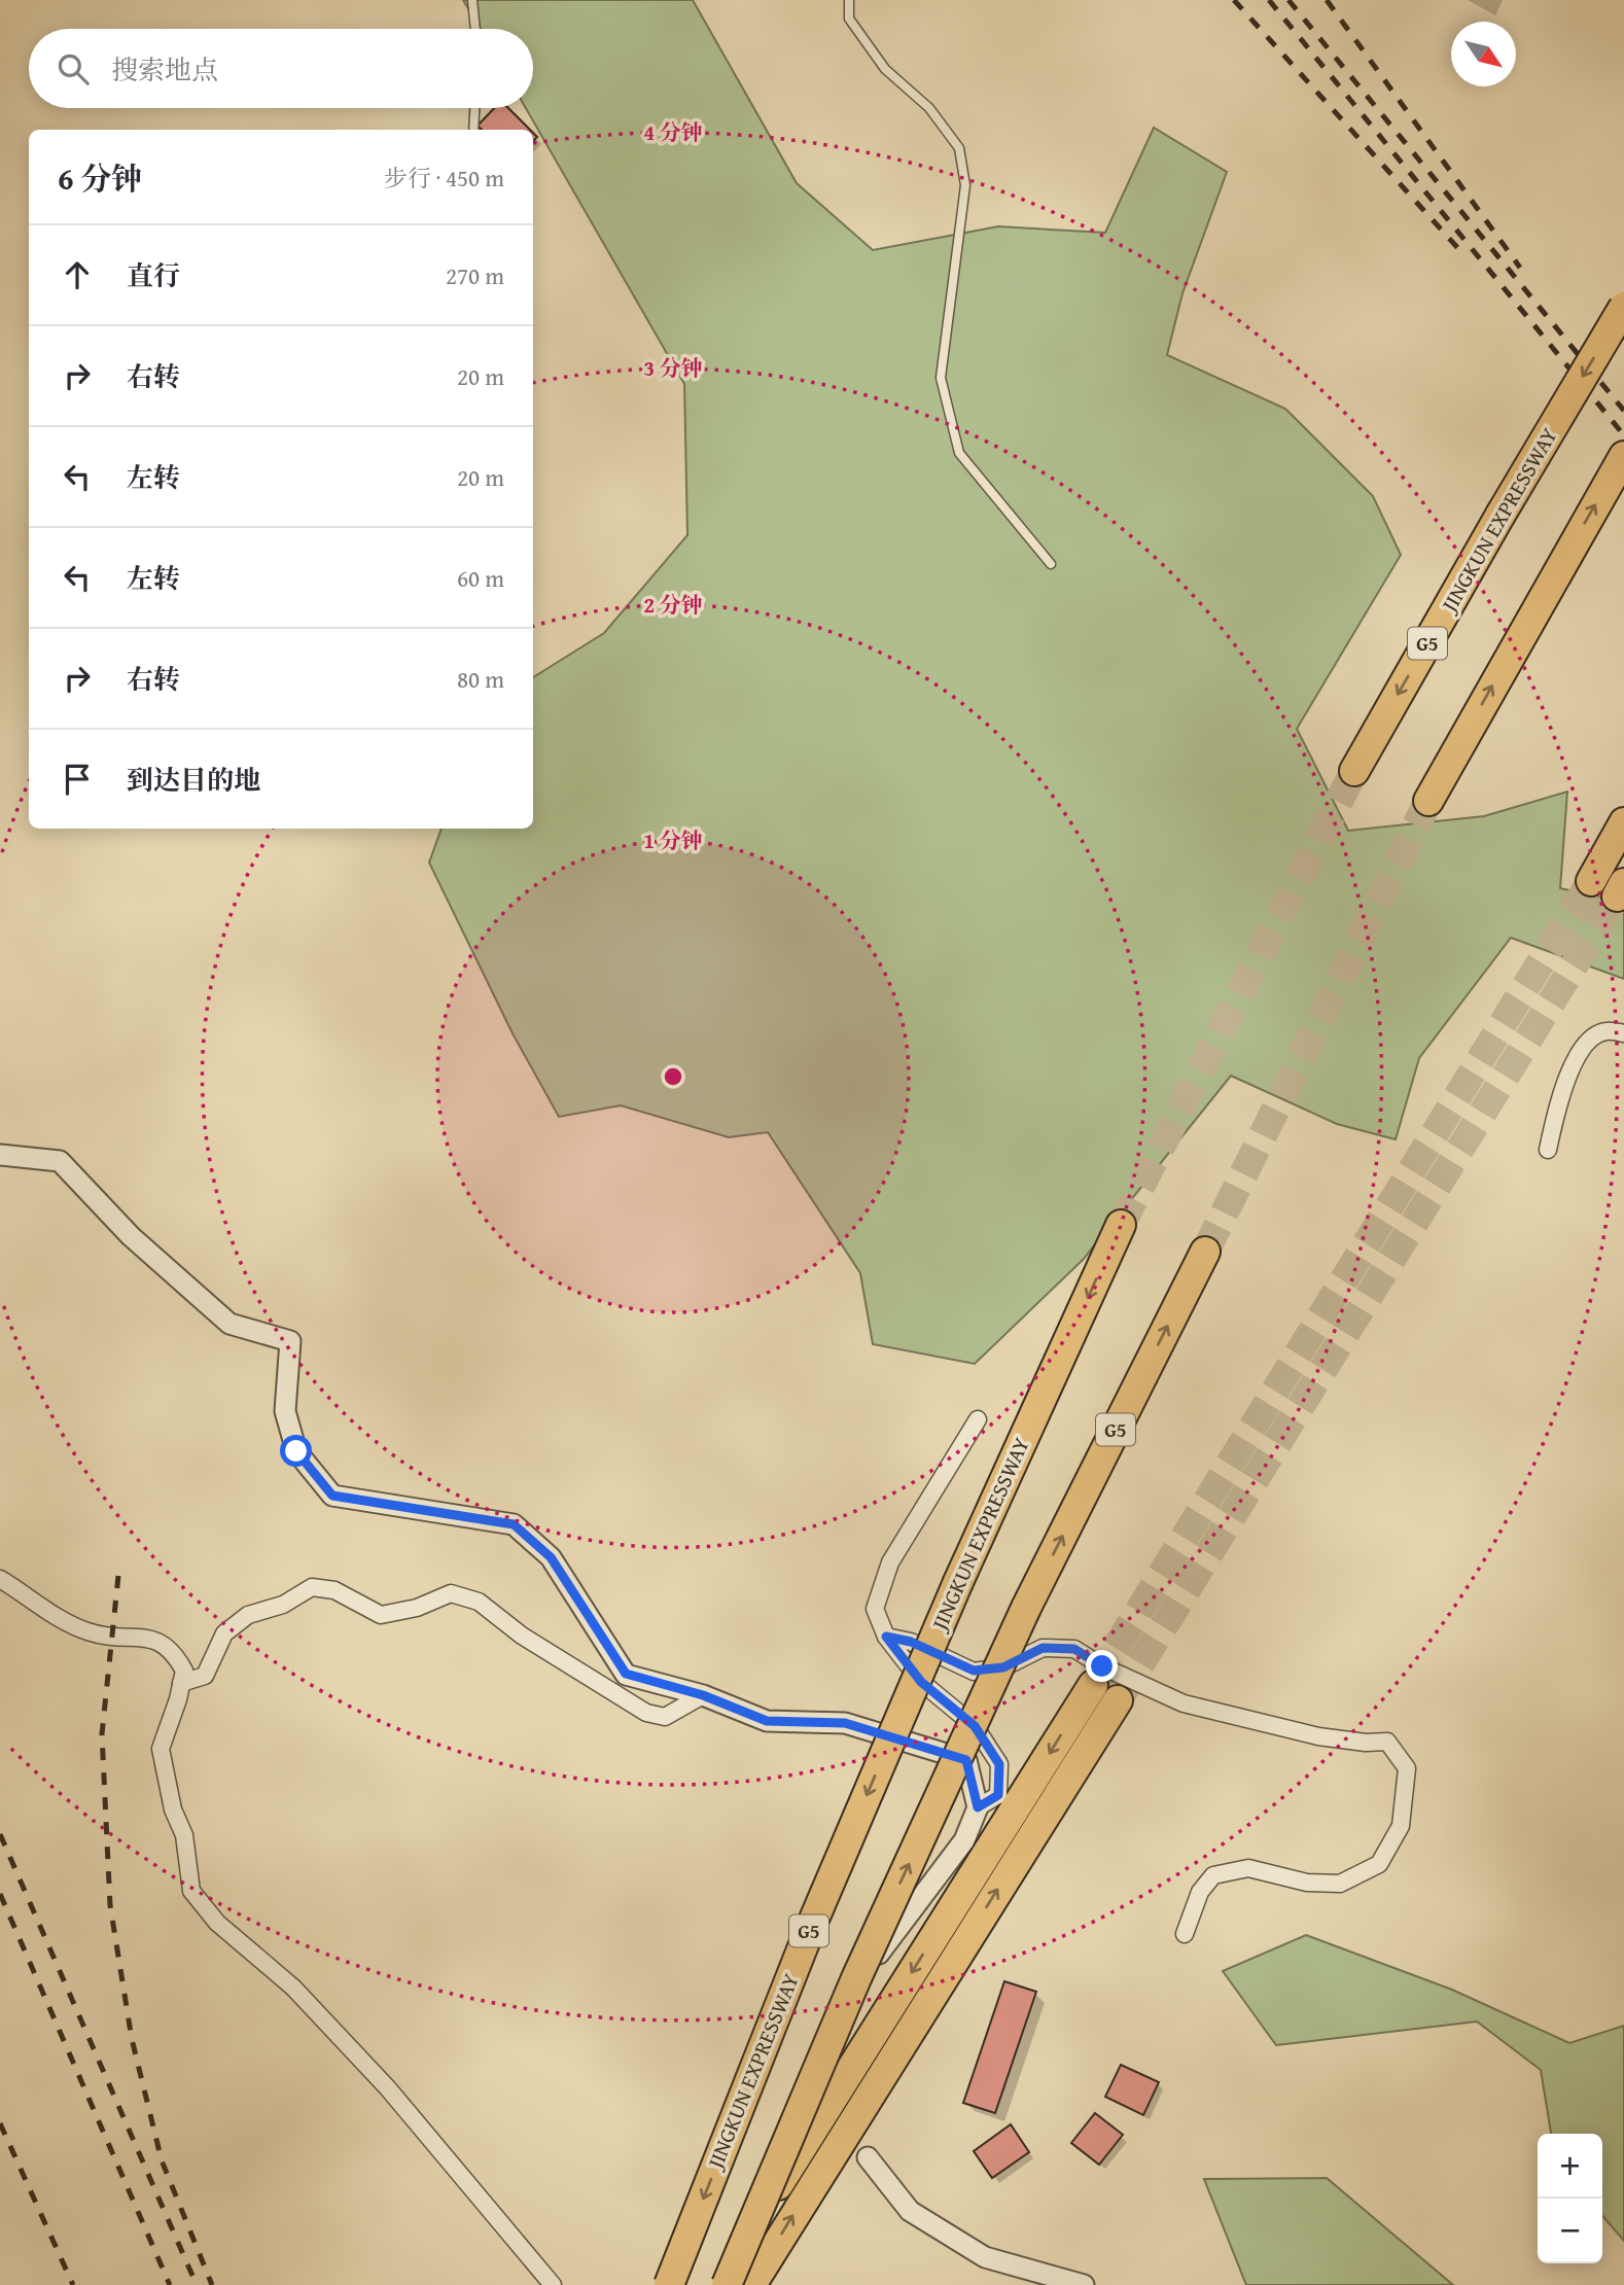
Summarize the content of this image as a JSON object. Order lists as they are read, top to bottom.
{
  "streets": {
    "highway": ["JINGKUN EXPRESSWAY", "G5"]
  },
  "north": "bottom right",
  "page": {
    "search": "搜索地点",
    "heading": ["6 分钟", "步行 · 450 m"],
    "list": [
      ["直行", "270 m"],
      ["右转", "20 m"],
      ["左转", "20 m"],
      ["左转", "60 m"],
      ["右转", "80 m"],
      "到达目的地"
    ],
    "map_buttons": ["+", "−"]
  },
  "rings": [
    "4 分钟",
    "3 分钟",
    "2 分钟",
    "1 分钟"
  ]
}
